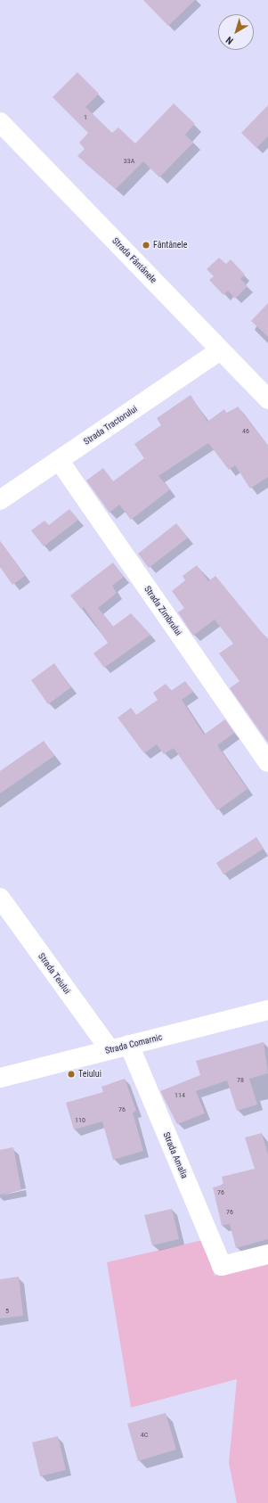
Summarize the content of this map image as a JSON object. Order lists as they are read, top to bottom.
{
  "streets": {
    "street": [
      "Strada Fântânele",
      "Strada Tractorului",
      "Strada Zimbrului",
      "Strada Teiului",
      "Strada Comarnic",
      "Strada Amalia"
    ]
  },
  "crossings": [
    ["Strada Fântânele", "Strada Tractorului"],
    ["Strada Tractorului", "Strada Zimbrului"],
    ["Strada Teiului", "Strada Comarnic"],
    ["Strada Comarnic", "Strada Amalia"]
  ],
  "places": ["Fântânele", "Teiului"],
  "house_numbers": [
    "1",
    "33A",
    "46",
    "78",
    "114",
    "76",
    "110",
    "76",
    "76",
    "5",
    "4C"
  ],
  "north": "bottom left"
}
